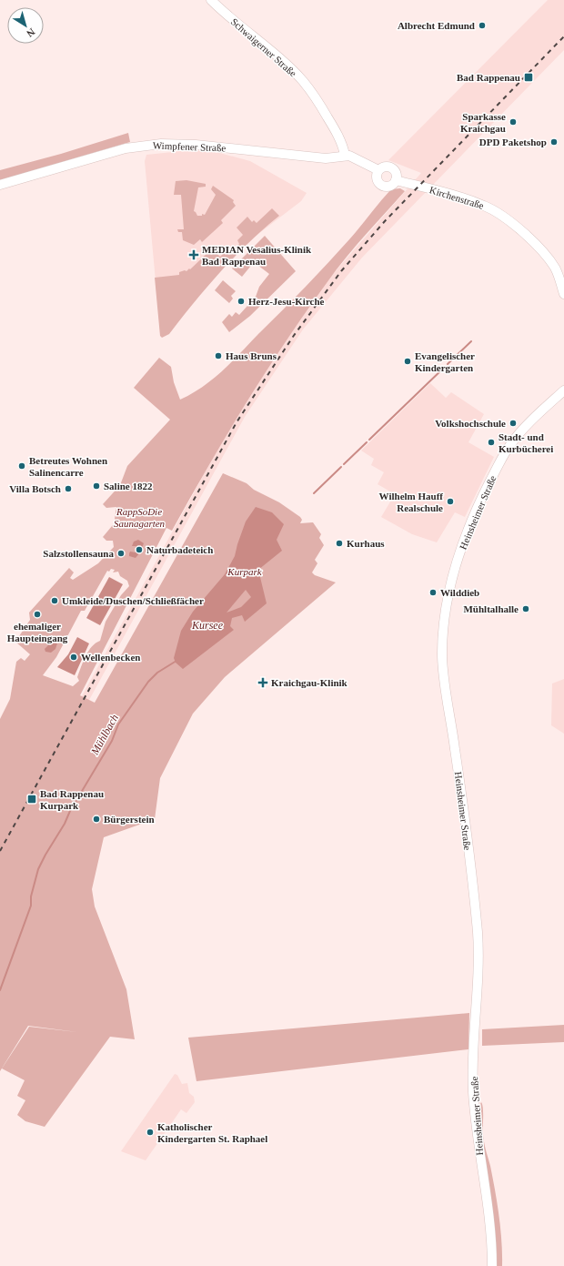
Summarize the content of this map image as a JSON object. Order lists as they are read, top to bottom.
{
  "streets": {
    "street": [
      "Schwaigerner Straße",
      "Wimpfener Straße",
      "Kirchenstraße",
      "Heinsheimer Straße"
    ]
  },
  "crossings": [
    ["Schwaigerner Straße", "Wimpfener Straße"]
  ],
  "water": ["Kursee", "Mühlbach"],
  "parks": ["RappSoDie Saunagarten", "Kurpark"],
  "places": {
    "other": [
      "Albrecht Edmund",
      "Sparkasse Kraichgau",
      "DPD Paketshop",
      "Herz-Jesu-Kirche",
      "Haus Bruns",
      "Evangelischer Kindergarten",
      "Volkshochschule",
      "Stadt- und Kurbücherei",
      "Betreutes Wohnen Salinencarre",
      "Saline 1822",
      "Villa Botsch",
      "Wilhelm Hauff Realschule",
      "Kurhaus",
      "Naturbadeteich",
      "Salzstollensauna",
      "Wilddieb",
      "Umkleide/Duschen/Schließfächer",
      "Mühltalhalle",
      "ehemaliger Haupteingang",
      "Wellenbecken",
      "Bürgerstein",
      "Katholischer Kindergarten St. Raphael"
    ],
    "transit": ["Bad Rappenau", "Bad Rappenau Kurpark"],
    "health": ["MEDIAN Vesalius-Klinik Bad Rappenau", "Kraichgau-Klinik"]
  },
  "north": "bottom right"
}
